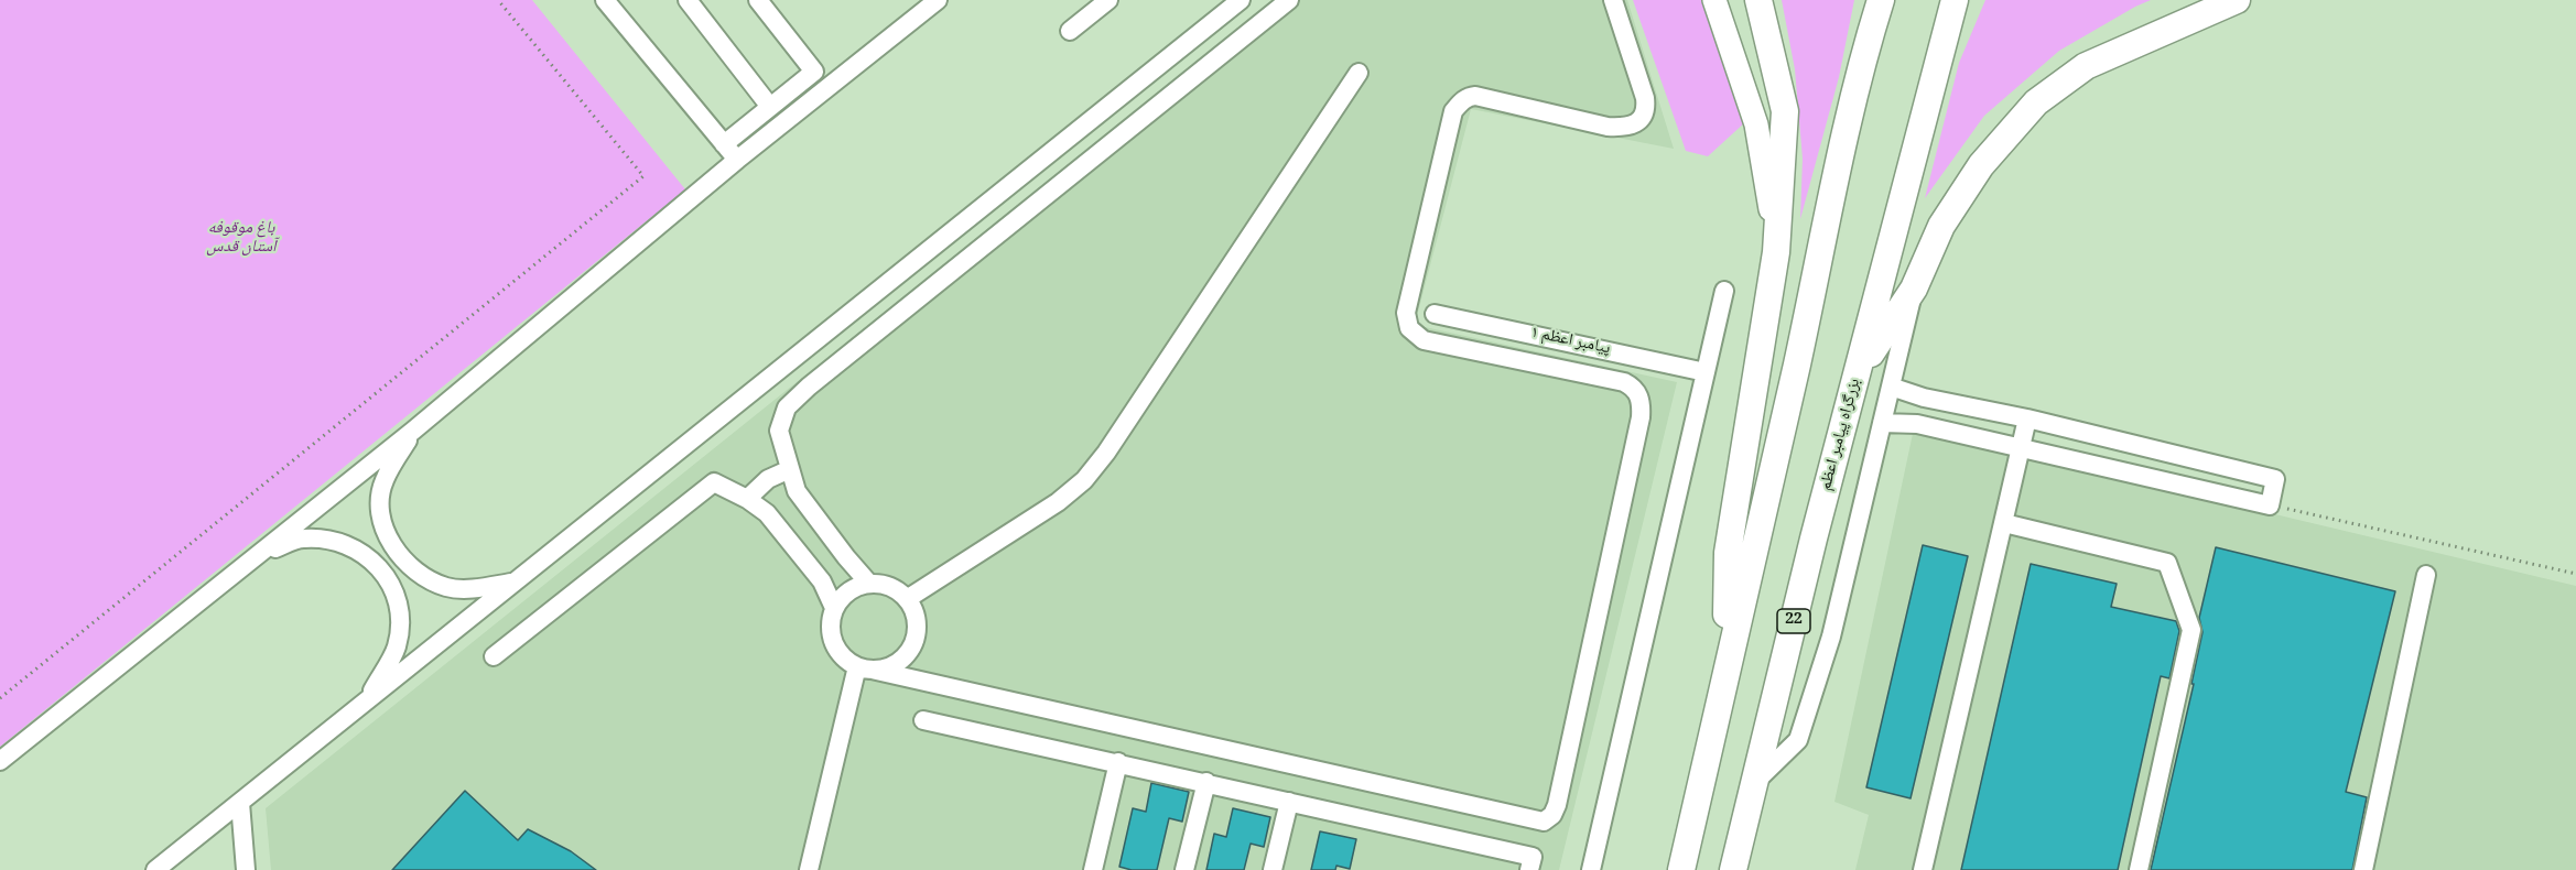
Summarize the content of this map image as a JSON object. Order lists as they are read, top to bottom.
{
  "streets": {
    "highway": ["بزرگراه پیامبر اعظم", "22"],
    "street": ["پیامبر اعظم ۱"]
  },
  "parks": ["باغ موقوفه آستان قدس"]
}
